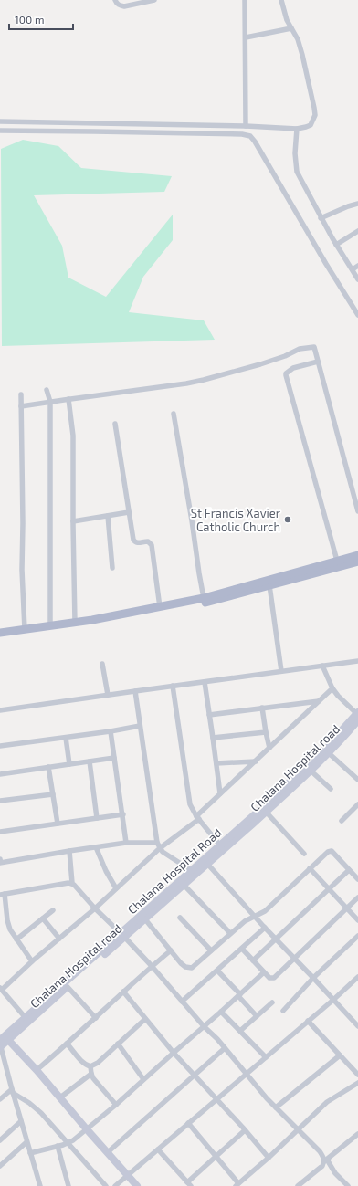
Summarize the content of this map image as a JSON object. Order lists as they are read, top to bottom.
{
  "streets": {
    "street": ["Chalana Hospital road", "Chalana Hospital Road"]
  },
  "crossings": [
    ["Chalana Hospital road", "Chalana Hospital Road"]
  ],
  "places": ["St Francis Xavier Catholic Church"],
  "scale_bar": "100 m"
}
